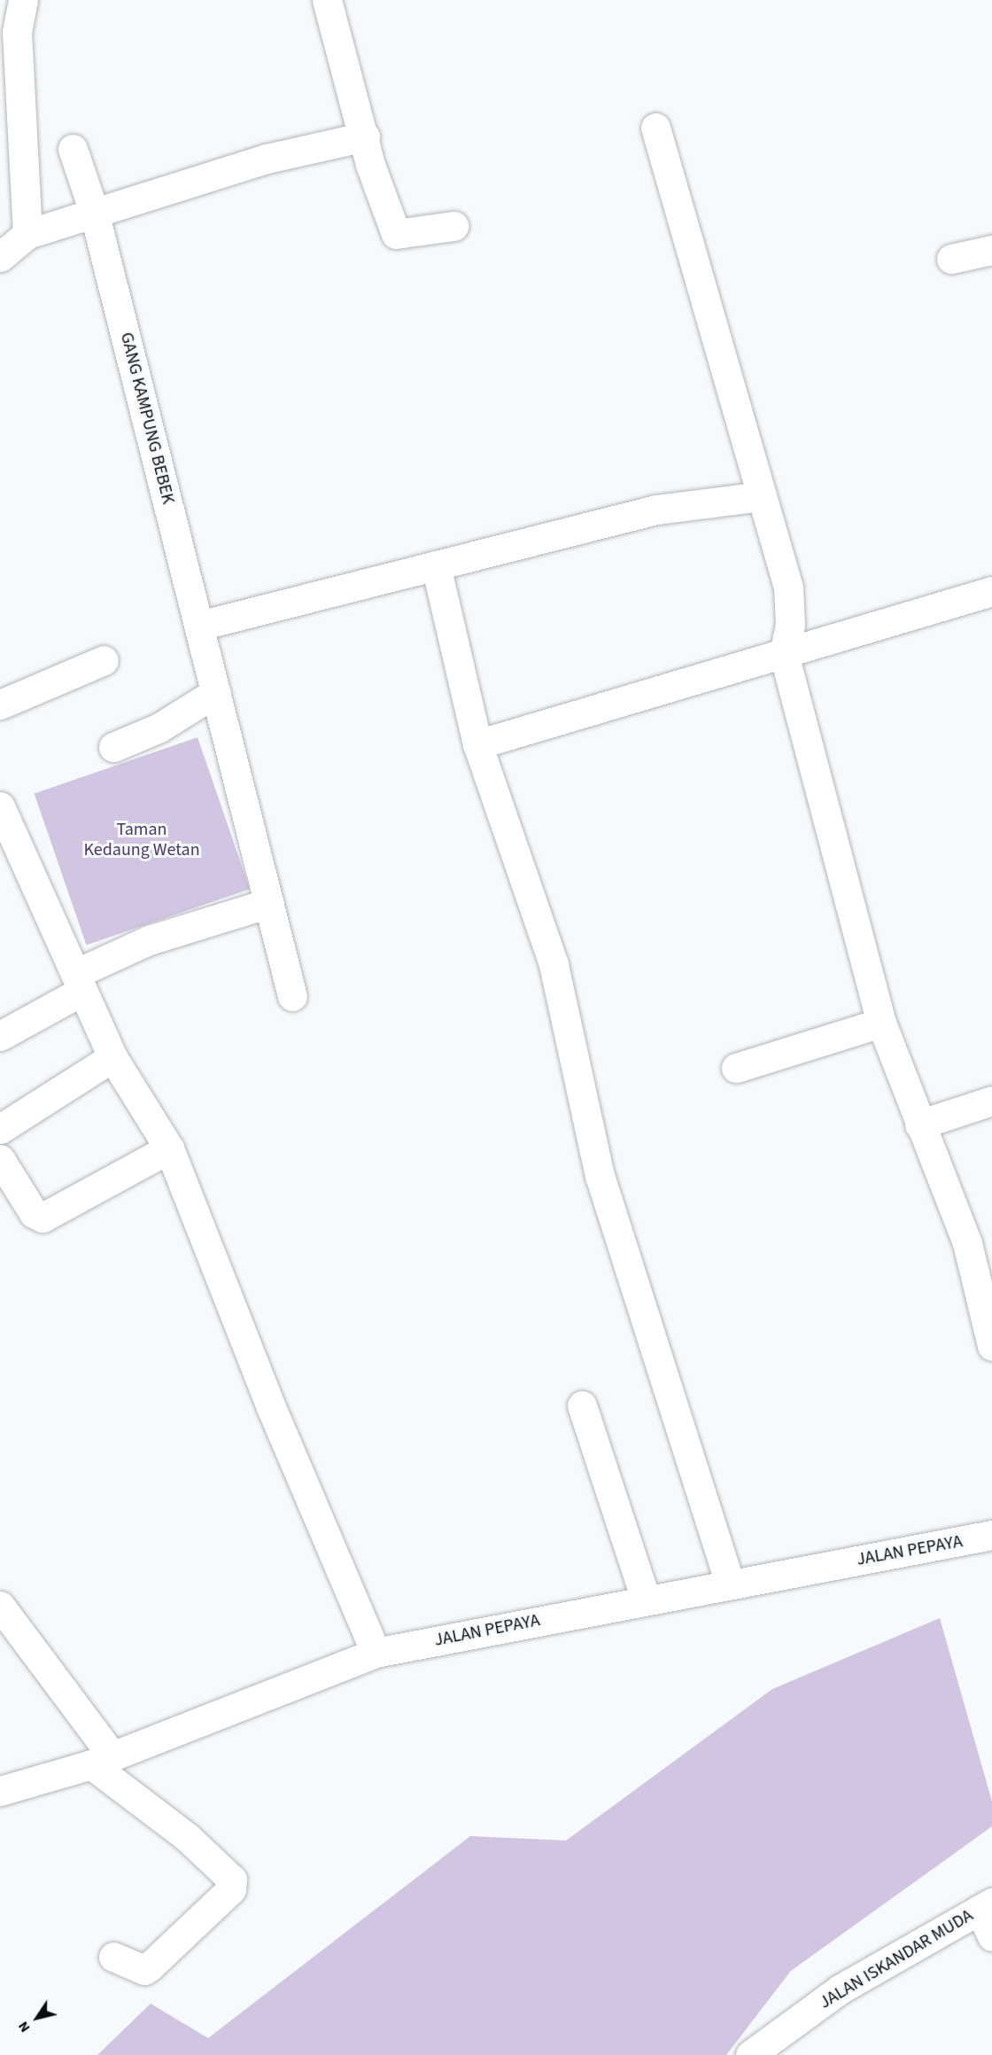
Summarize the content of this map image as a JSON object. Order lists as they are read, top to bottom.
{
  "streets": {
    "street": ["GANG KAMPUNG BEBEK", "JALAN PEPAYA", "JALAN ISKANDAR MUDA"]
  },
  "parks": ["Taman Kedaung Wetan"],
  "north": "bottom left"
}
